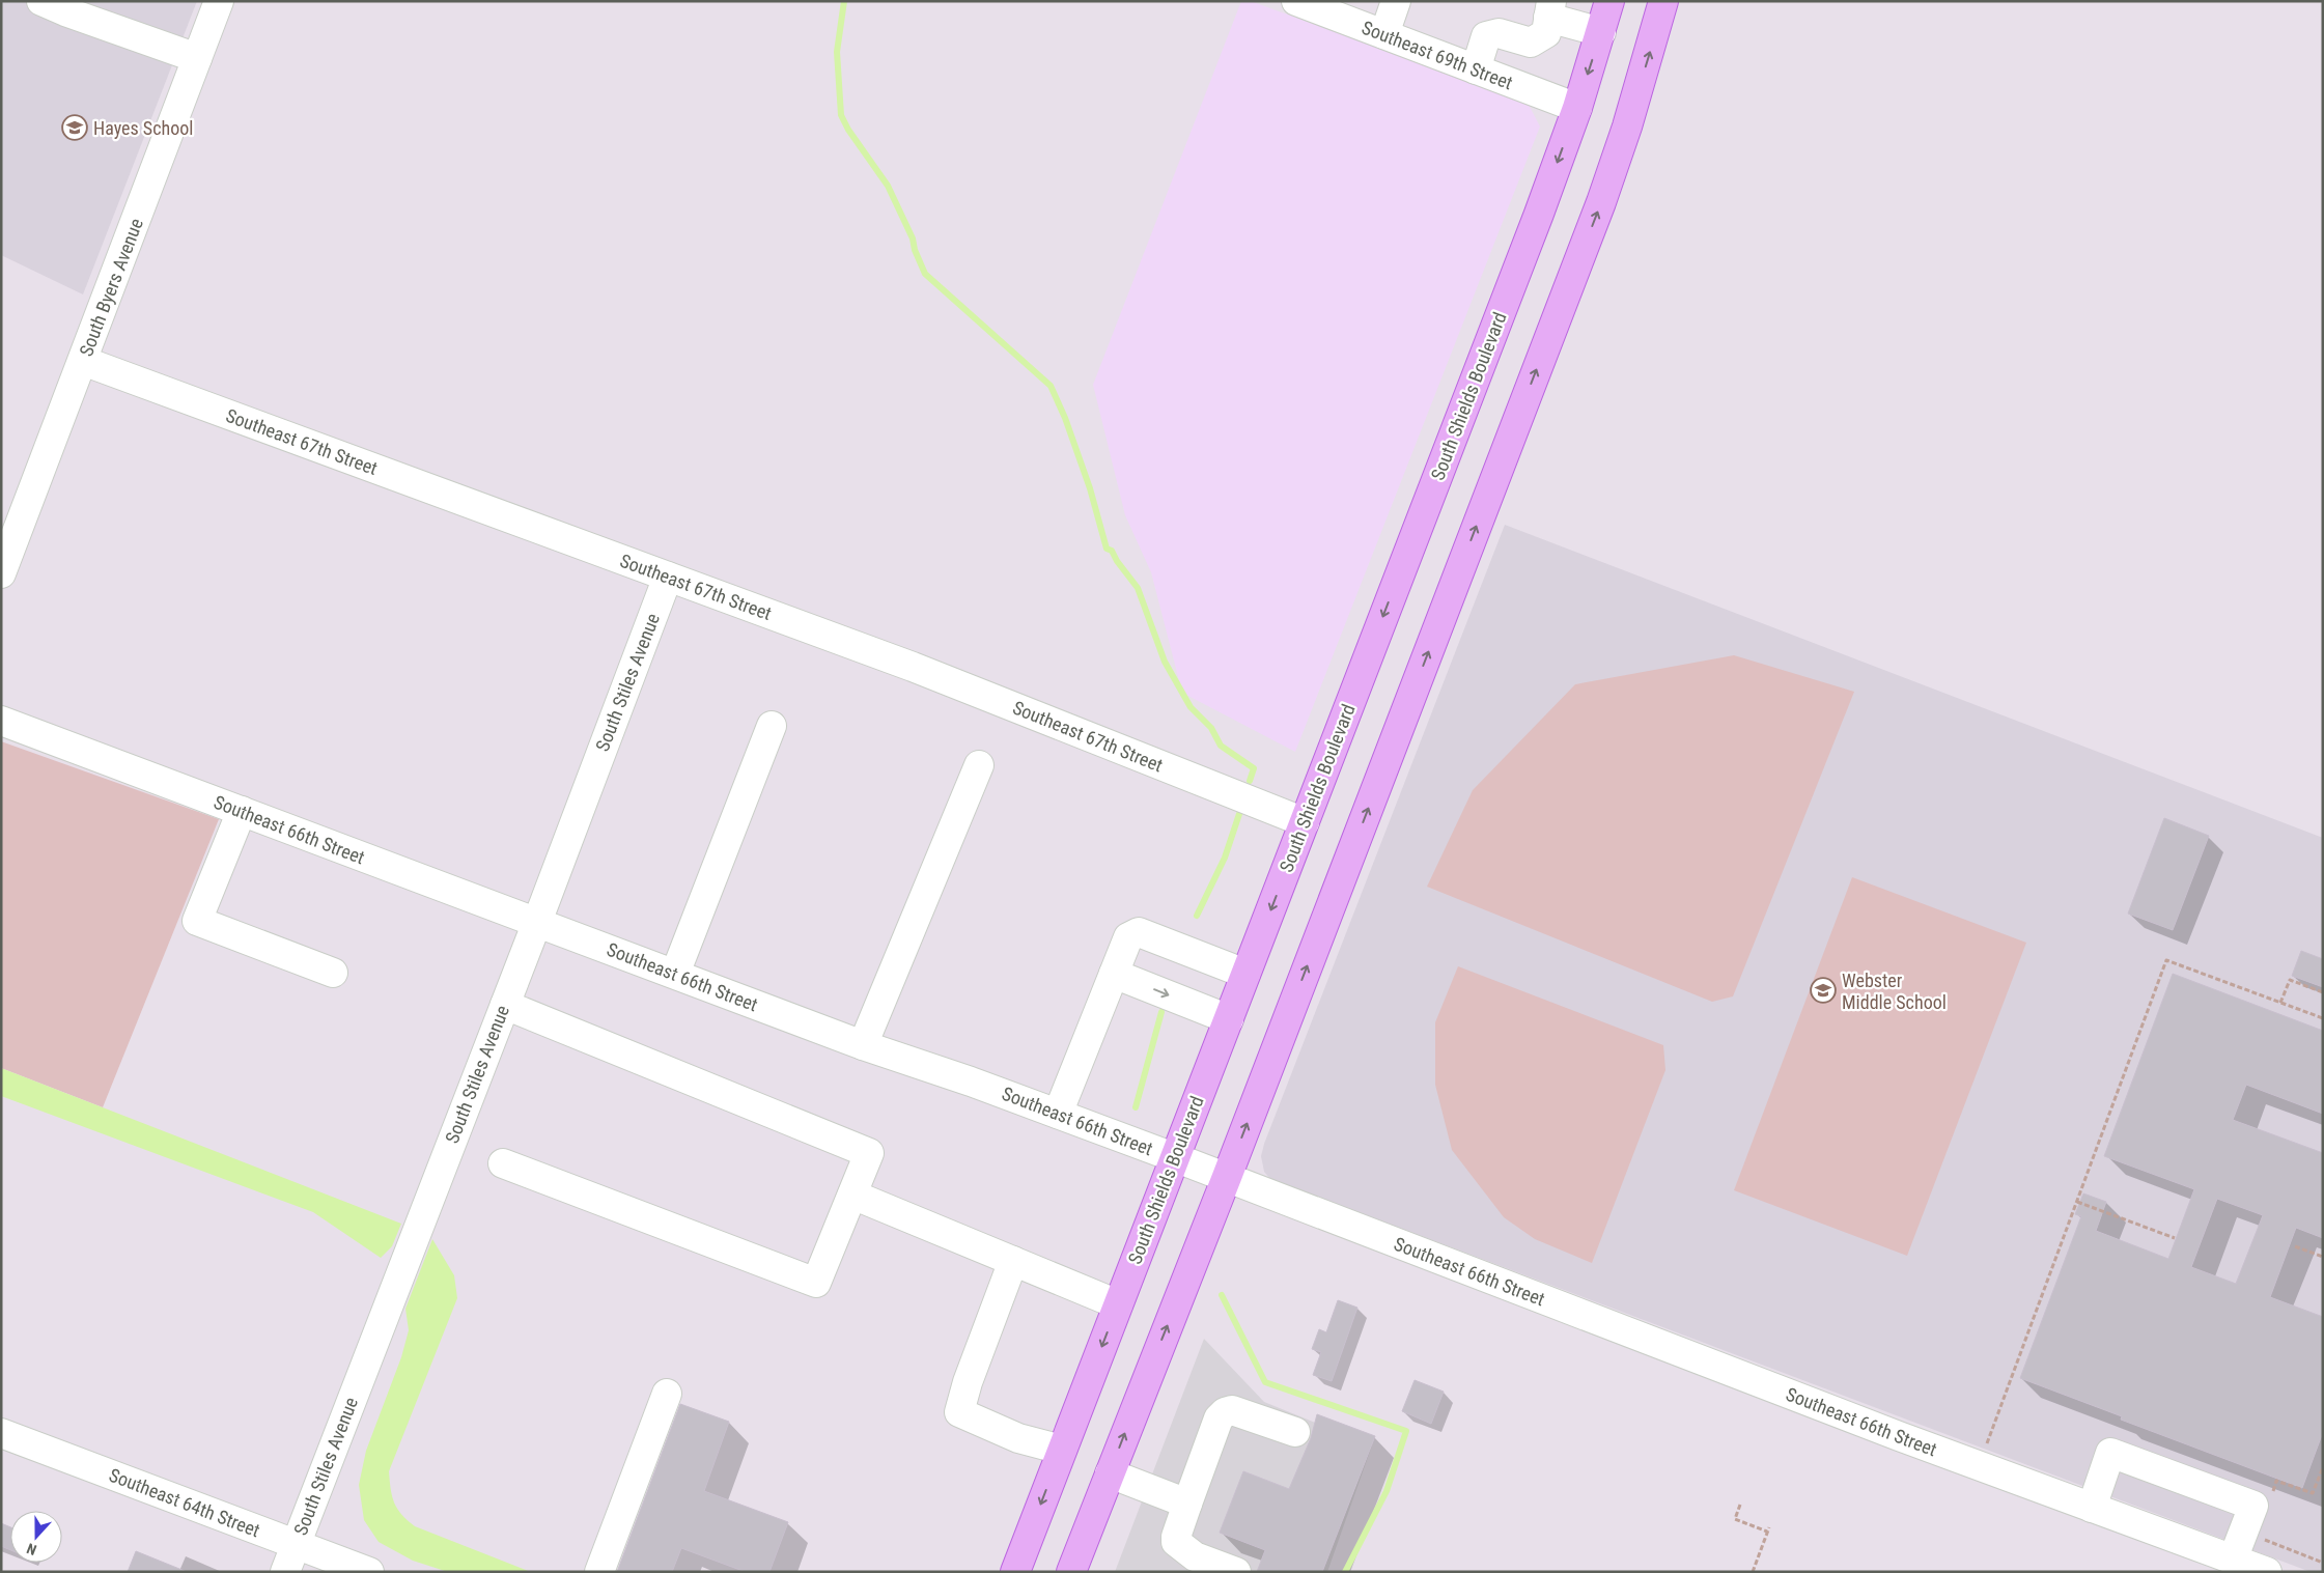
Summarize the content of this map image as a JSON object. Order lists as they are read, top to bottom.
{
  "streets": {
    "main road": ["South Shields Boulevard"],
    "street": [
      "Southeast 69th Street",
      "South Byers Avenue",
      "Southeast 67th Street",
      "South Stiles Avenue",
      "Southeast 66th Street",
      "Southeast 64th Street"
    ]
  },
  "crossings": [
    ["Southeast 69th Street", "South Shields Boulevard"],
    ["South Byers Avenue", "Southeast 67th Street"],
    ["South Shields Boulevard", "Southeast 67th Street"],
    ["South Shields Boulevard", "Southeast 66th Street"],
    ["Southeast 67th Street", "South Stiles Avenue"],
    ["South Stiles Avenue", "Southeast 66th Street"],
    ["South Stiles Avenue", "Southeast 64th Street"]
  ],
  "places": {
    "school or university": ["Hayes School", "Webster Middle School"]
  },
  "north": "bottom"
}
